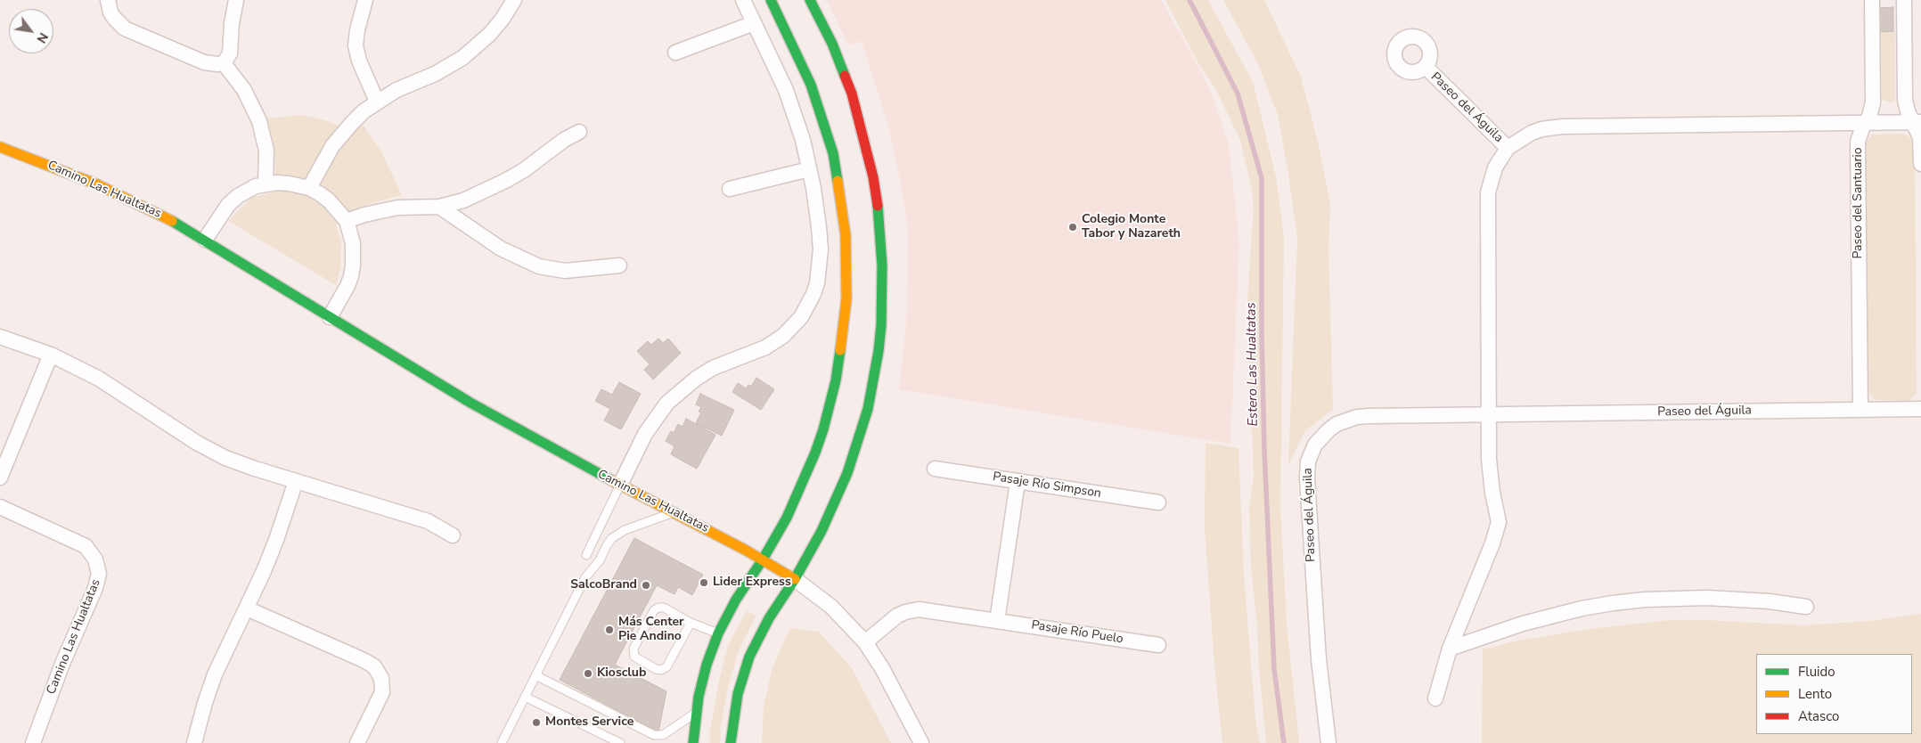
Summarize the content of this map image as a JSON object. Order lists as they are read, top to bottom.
{
  "streets": {
    "street": [
      "Paseo del Águila",
      "Camino Las Hualtatas",
      "Paseo del Santuario",
      "Pasaje Río Simpson",
      "Pasaje Río Puelo"
    ]
  },
  "crossings": [
    ["Paseo del Águila", "Paseo del Santuario"],
    ["Camino Las Hualtatas", "Pasaje Río Puelo"]
  ],
  "water": ["Estero Las Hualtatas"],
  "places": [
    "Colegio Monte Tabor y Nazareth",
    "Lider Express",
    "SalcoBrand",
    "Más Center Pie Andino",
    "Kiosclub",
    "Montes Service"
  ],
  "legend": ["Fluido", "Lento", "Atasco"],
  "north": "bottom right"
}
